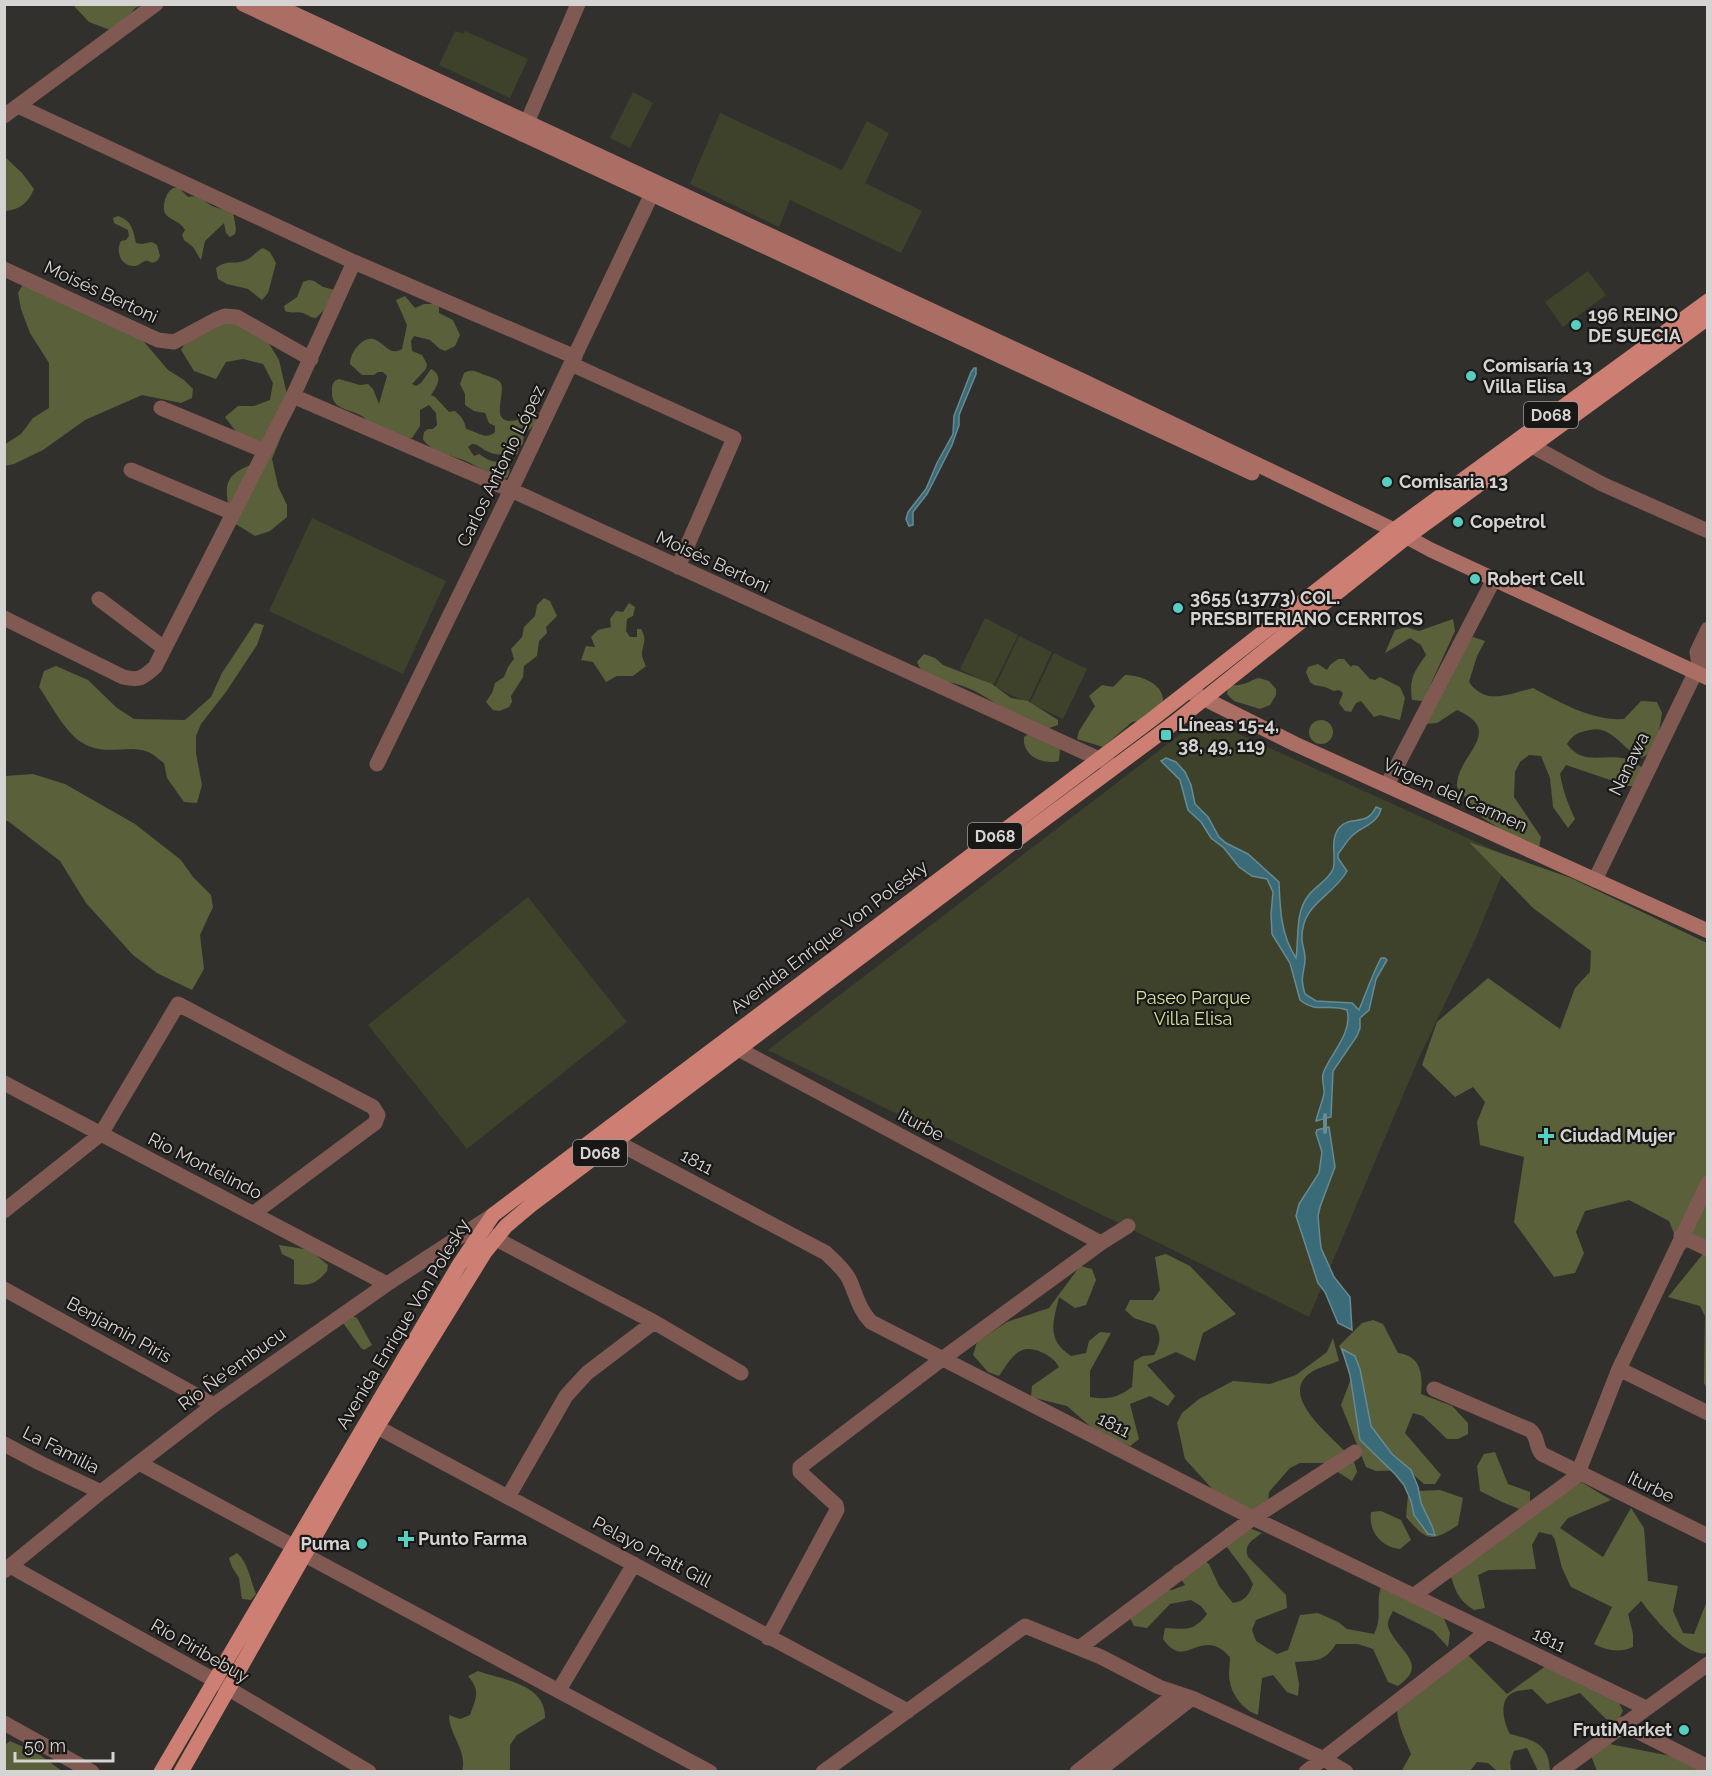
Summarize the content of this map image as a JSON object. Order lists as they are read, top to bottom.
{
  "streets": {
    "main road": ["D068", "Virgen del Carmen", "Avenida Enrique Von Polesky"],
    "street": [
      "Moisés Bertoni",
      "Carlos Antonio López",
      "Nanawa",
      "Iturbe",
      "1811",
      "Rio Montelindo",
      "Benjamin Piris",
      "Río Ñe'embucu",
      "La Familia",
      "Pelayo Pratt Gill",
      "Río Piribebuy"
    ]
  },
  "crossings": [
    ["Moisés Bertoni", "Carlos Antonio López"],
    ["Moisés Bertoni", "Avenida Enrique Von Polesky"],
    ["Nanawa", "Virgen del Carmen"],
    ["Virgen del Carmen", "Avenida Enrique Von Polesky"],
    ["Avenida Enrique Von Polesky", "Iturbe"],
    ["Avenida Enrique Von Polesky", "1811"],
    ["Avenida Enrique Von Polesky", "Río Ñe'embucu"],
    ["Avenida Enrique Von Polesky", "Pelayo Pratt Gill"],
    ["Avenida Enrique Von Polesky", "Río Piribebuy"],
    ["Rio Montelindo", "Río Ñe'embucu"],
    ["Benjamin Piris", "Río Ñe'embucu"],
    ["Río Ñe'embucu", "La Familia"],
    ["Río Ñe'embucu", "Río Piribebuy"]
  ],
  "parks": ["Paseo Parque Villa Elisa"],
  "places": {
    "other": [
      "196 REINO DE SUECIA",
      "Comisaría 13 Villa Elisa",
      "Comisaria 13",
      "Copetrol",
      "Robert Cell",
      "3655 (13773) COL. PRESBITERIANO CERRITOS",
      "Puma",
      "FrutiMarket"
    ],
    "transit": ["Líneas 15-4, 38, 49, 119"],
    "health": ["Ciudad Mujer", "Punto Farma"]
  },
  "scale_bar": "50 m"
}
